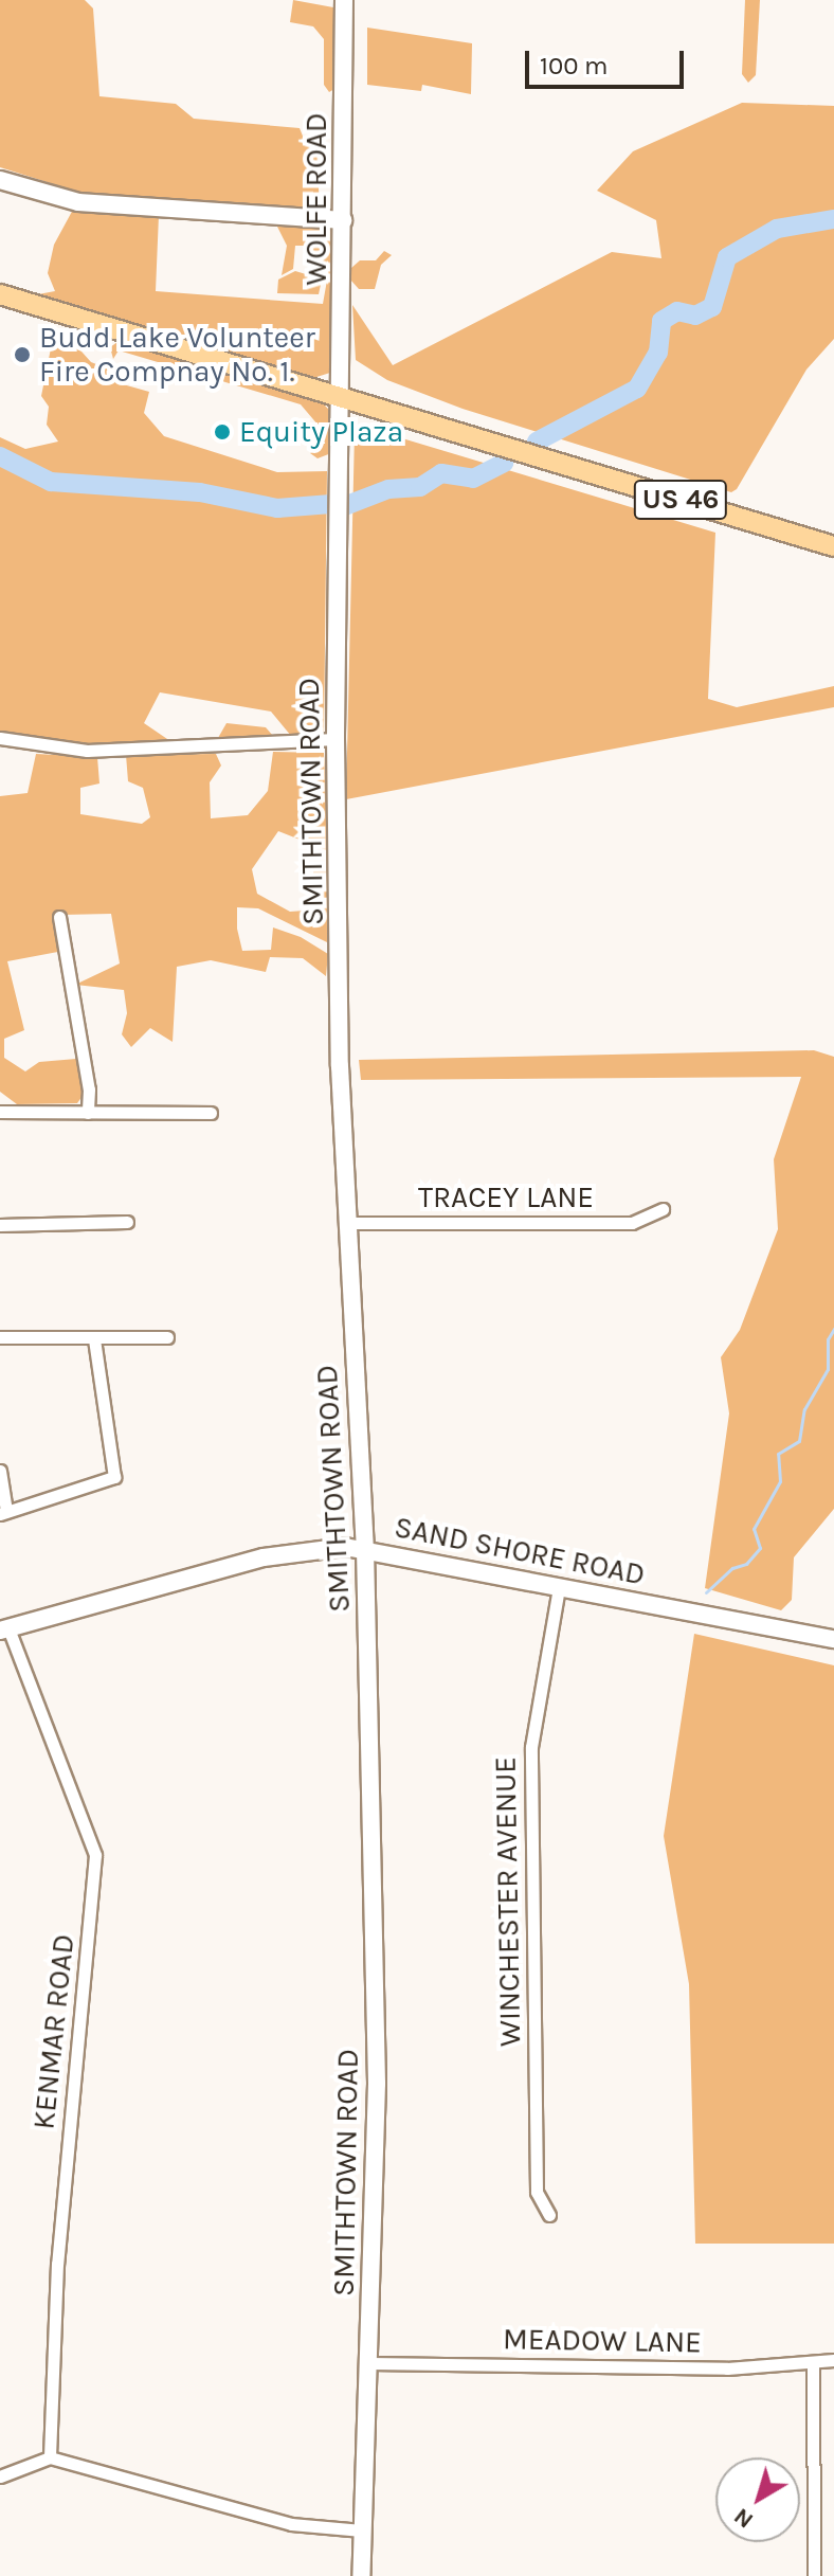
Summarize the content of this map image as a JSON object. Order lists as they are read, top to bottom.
{
  "streets": {
    "main road": ["US 46"],
    "street": [
      "WOLFE ROAD",
      "SMITHTOWN ROAD",
      "TRACEY LANE",
      "SAND SHORE ROAD",
      "WINCHESTER AVENUE",
      "KENMAR ROAD",
      "MEADOW LANE"
    ]
  },
  "crossings": [
    ["WOLFE ROAD", "US 46"],
    ["WOLFE ROAD", "SMITHTOWN ROAD"],
    ["US 46", "SMITHTOWN ROAD"],
    ["SMITHTOWN ROAD", "TRACEY LANE"],
    ["SMITHTOWN ROAD", "SAND SHORE ROAD"],
    ["SMITHTOWN ROAD", "MEADOW LANE"],
    ["SAND SHORE ROAD", "WINCHESTER AVENUE"],
    ["SAND SHORE ROAD", "KENMAR ROAD"]
  ],
  "places": ["Budd Lake Volunteer Fire Compnay No. 1.", "Equity Plaza"],
  "scale_bar": "100 m",
  "north": "bottom left"
}
